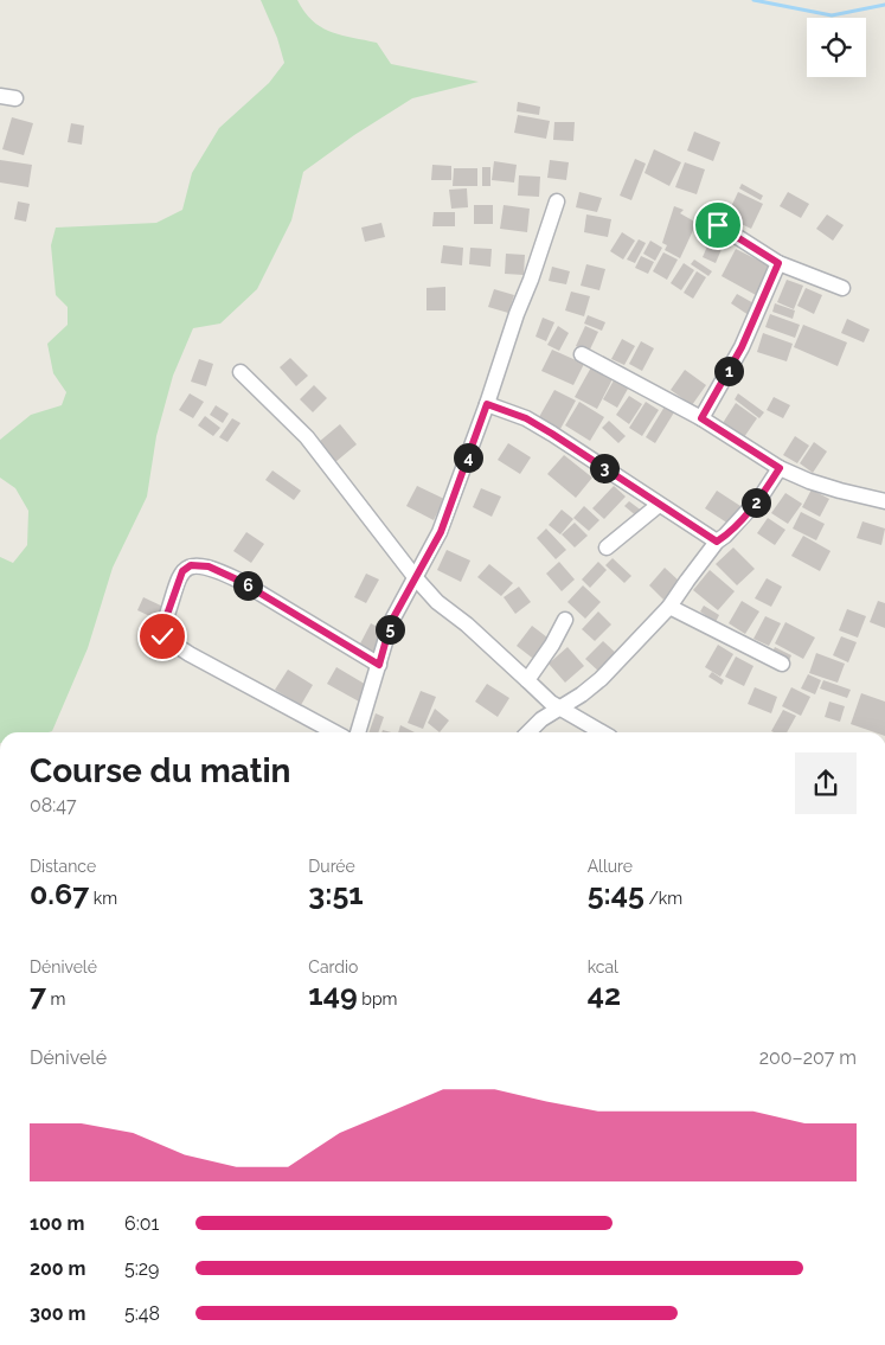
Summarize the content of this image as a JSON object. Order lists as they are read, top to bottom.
{
  "page": {
    "pins": [
      "1",
      "4",
      "3",
      "2",
      "6",
      "5"
    ],
    "heading": ["Course du matin", "08:47"],
    "stats": [
      ["Distance", "0.67 km"],
      ["Durée", "3:51"],
      ["Allure", "5:45 /km"],
      ["Dénivelé", "7 m"],
      ["Cardio", "149 bpm"],
      ["kcal", "42"]
    ],
    "chart": ["Dénivelé", "200–207 m"],
    "list": [
      {
        "name": "100 m",
        "note": "6:01"
      },
      {
        "name": "200 m",
        "note": "5:29"
      },
      {
        "name": "300 m",
        "note": "5:48"
      }
    ]
  }
}
